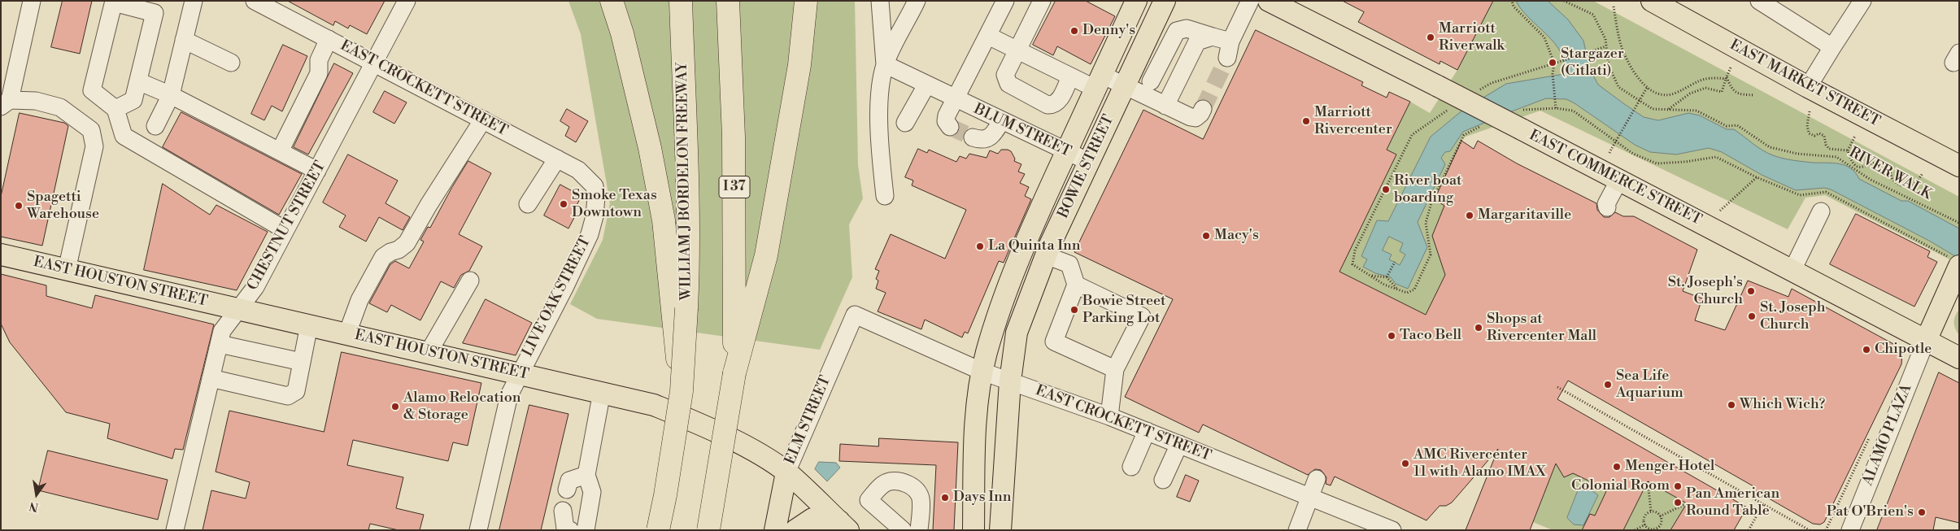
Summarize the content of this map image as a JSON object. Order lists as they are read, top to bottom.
{
  "streets": {
    "highway": ["WILLIAM J BORDELON FREEWAY", "I 37"],
    "main road": [
      "EAST MARKET STREET",
      "BOWIE STREET",
      "EAST COMMERCE STREET",
      "EAST HOUSTON STREET",
      "ELM STREET"
    ],
    "street": [
      "EAST CROCKETT STREET",
      "BLUM STREET",
      "CHESTNUT STREET",
      "LIVE OAK STREET",
      "ALAMO PLAZA"
    ],
    "path": ["RIVER WALK"]
  },
  "crossings": [
    ["EAST CROCKETT STREET", "BOWIE STREET"],
    ["EAST CROCKETT STREET", "CHESTNUT STREET"],
    ["EAST CROCKETT STREET", "LIVE OAK STREET"],
    ["EAST CROCKETT STREET", "ELM STREET"],
    ["BLUM STREET", "BOWIE STREET"],
    ["EAST COMMERCE STREET", "ALAMO PLAZA"],
    ["CHESTNUT STREET", "EAST HOUSTON STREET"],
    ["EAST HOUSTON STREET", "LIVE OAK STREET"],
    ["EAST HOUSTON STREET", "ELM STREET"]
  ],
  "places": [
    "Denny's",
    "Marriott Riverwalk",
    "Stargazer (Citlati)",
    "Marriott Rivercenter",
    "River boat boarding",
    "Smoke Texas Downtown",
    "Spagetti Warehouse",
    "Margaritaville",
    "Macy's",
    "La Quinta Inn",
    "St. Joseph's Church",
    "Bowie Street Parking Lot",
    "St. Joseph Church",
    "Shops at Rivercenter Mall",
    "Taco Bell",
    "Chipotle",
    "Sea Life Aquarium",
    "Which Wich?",
    "Alamo Relocation & Storage",
    "AMC Rivercenter 11 with Alamo IMAX",
    "Menger Hotel",
    "Colonial Room",
    "Days Inn",
    "Pan American Round Table",
    "Pat O'Brien's"
  ],
  "north": "bottom"
}
